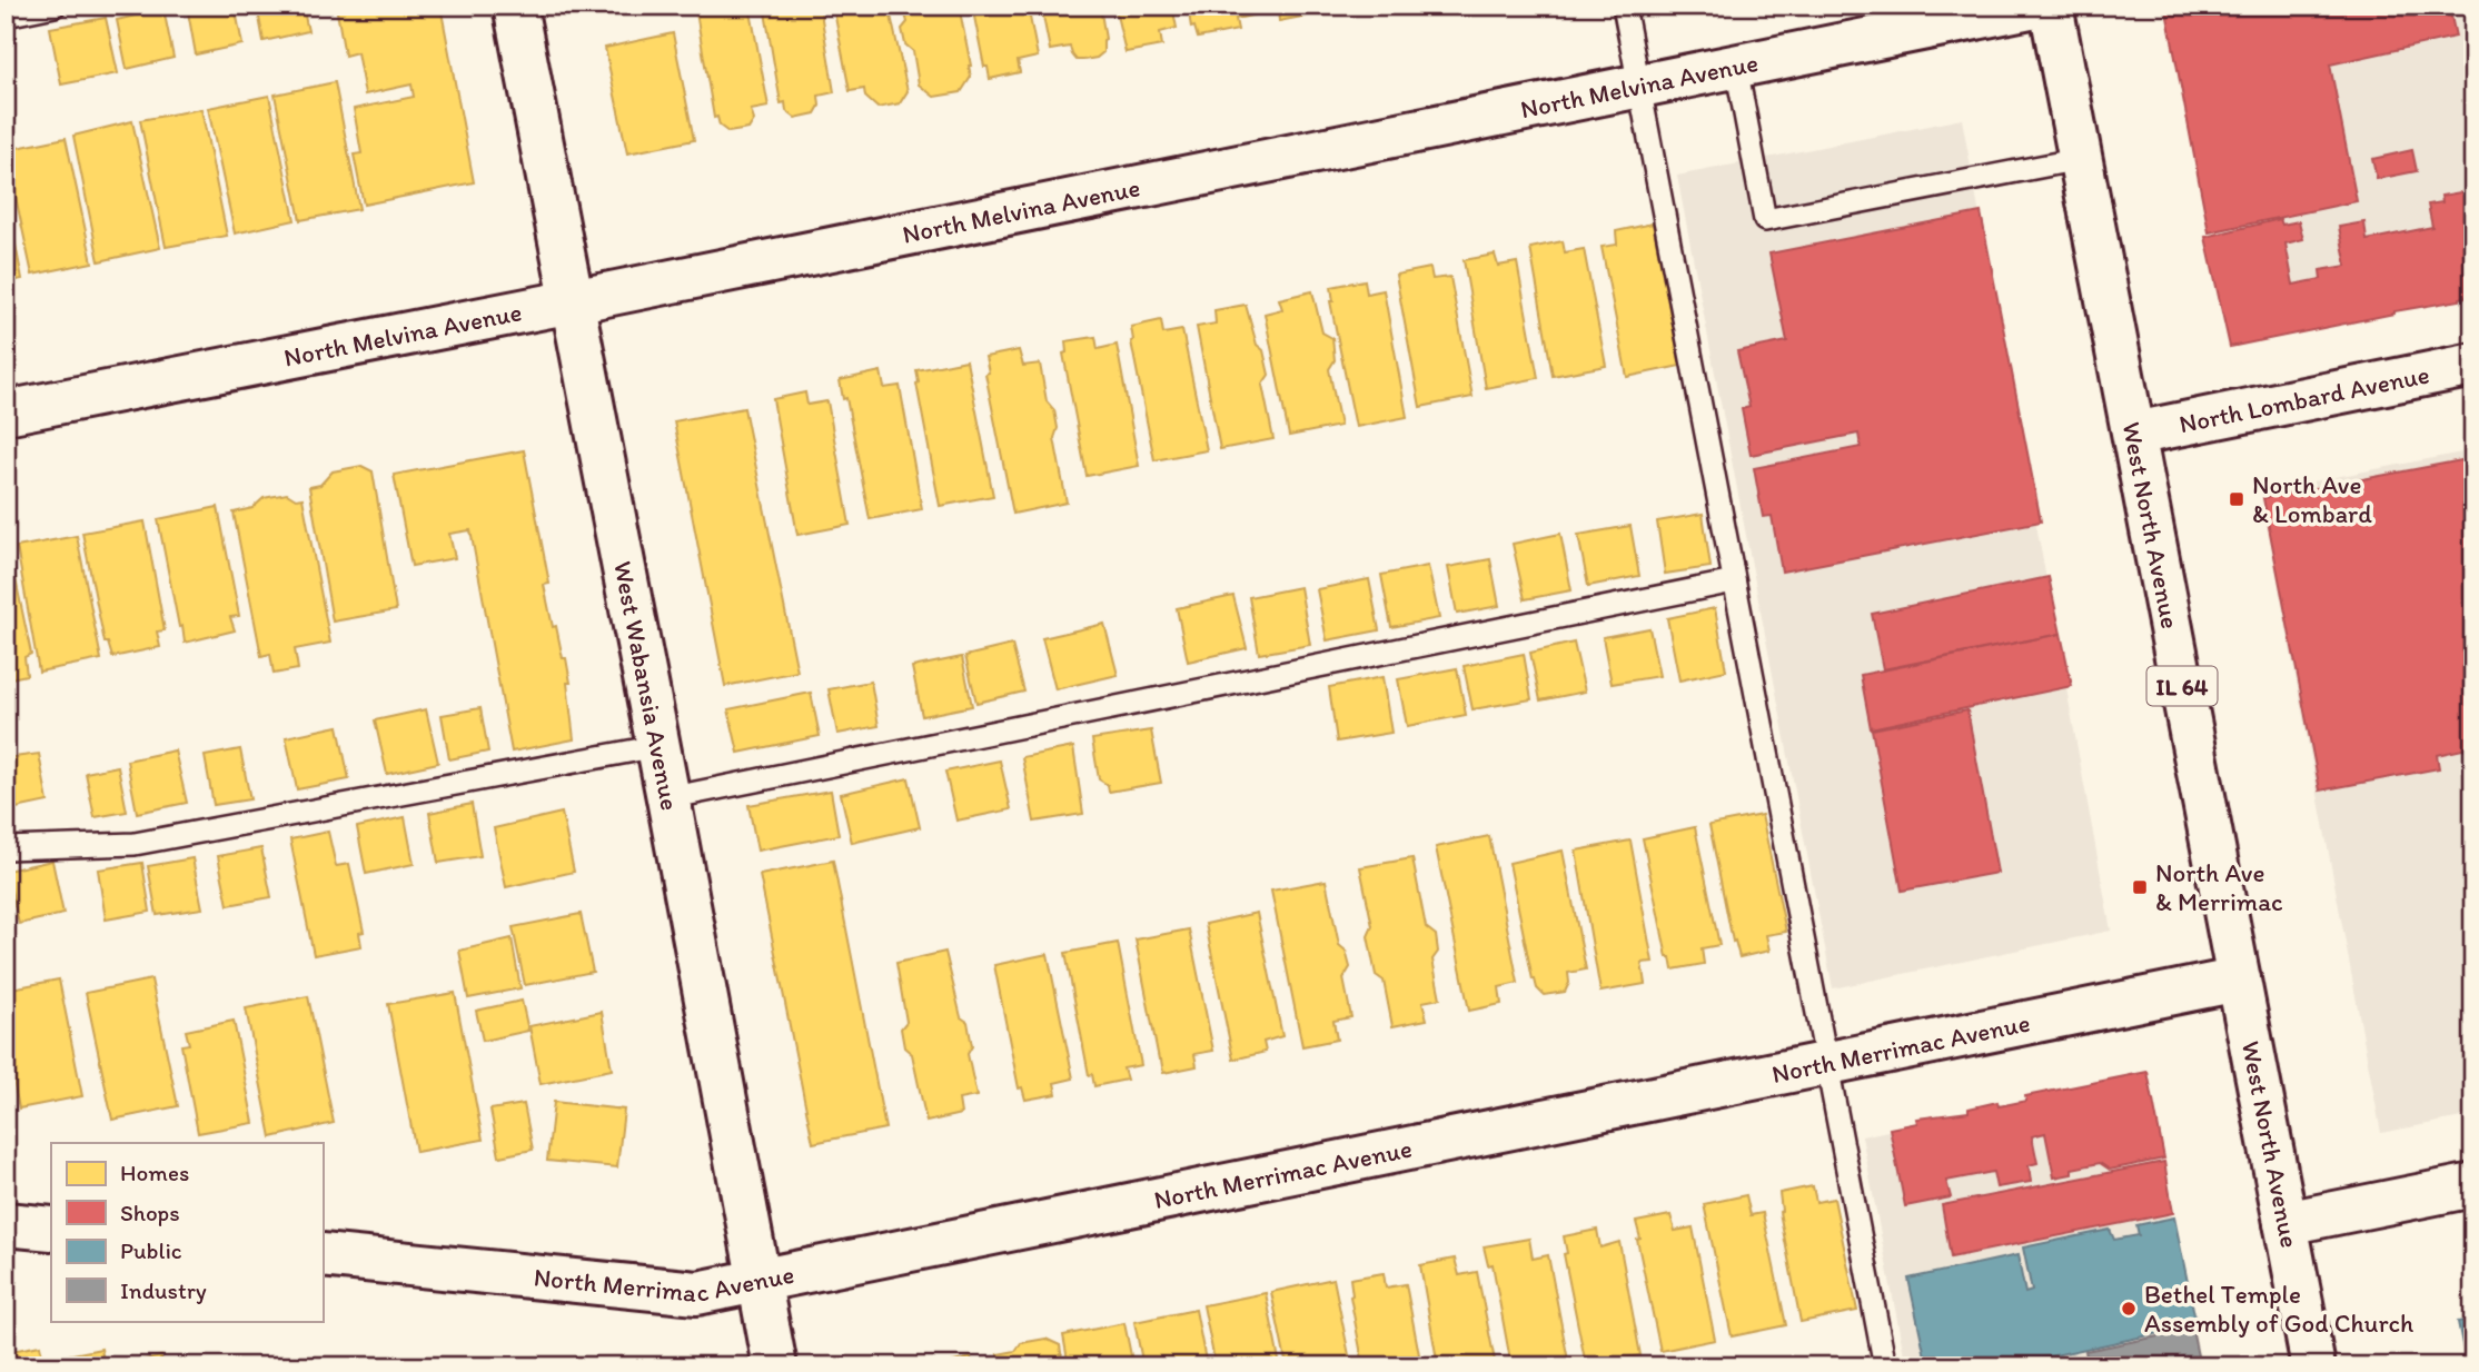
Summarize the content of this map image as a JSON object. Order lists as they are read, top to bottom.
{
  "streets": {
    "street": [
      "North Melvina Avenue",
      "North Lombard Avenue",
      "West North Avenue",
      "West Wabansia Avenue",
      "IL 64",
      "North Merrimac Avenue"
    ]
  },
  "crossings": [
    ["North Melvina Avenue", "West Wabansia Avenue"],
    ["North Lombard Avenue", "West North Avenue"],
    ["West North Avenue", "North Merrimac Avenue"],
    ["West Wabansia Avenue", "North Merrimac Avenue"]
  ],
  "places": {
    "transit": ["North Ave & Lombard", "North Ave & Merrimac"],
    "other": ["Bethel Temple Assembly of God Church"]
  },
  "legend": [
    "Homes",
    "Shops",
    "Public",
    "Industry"
  ]
}
